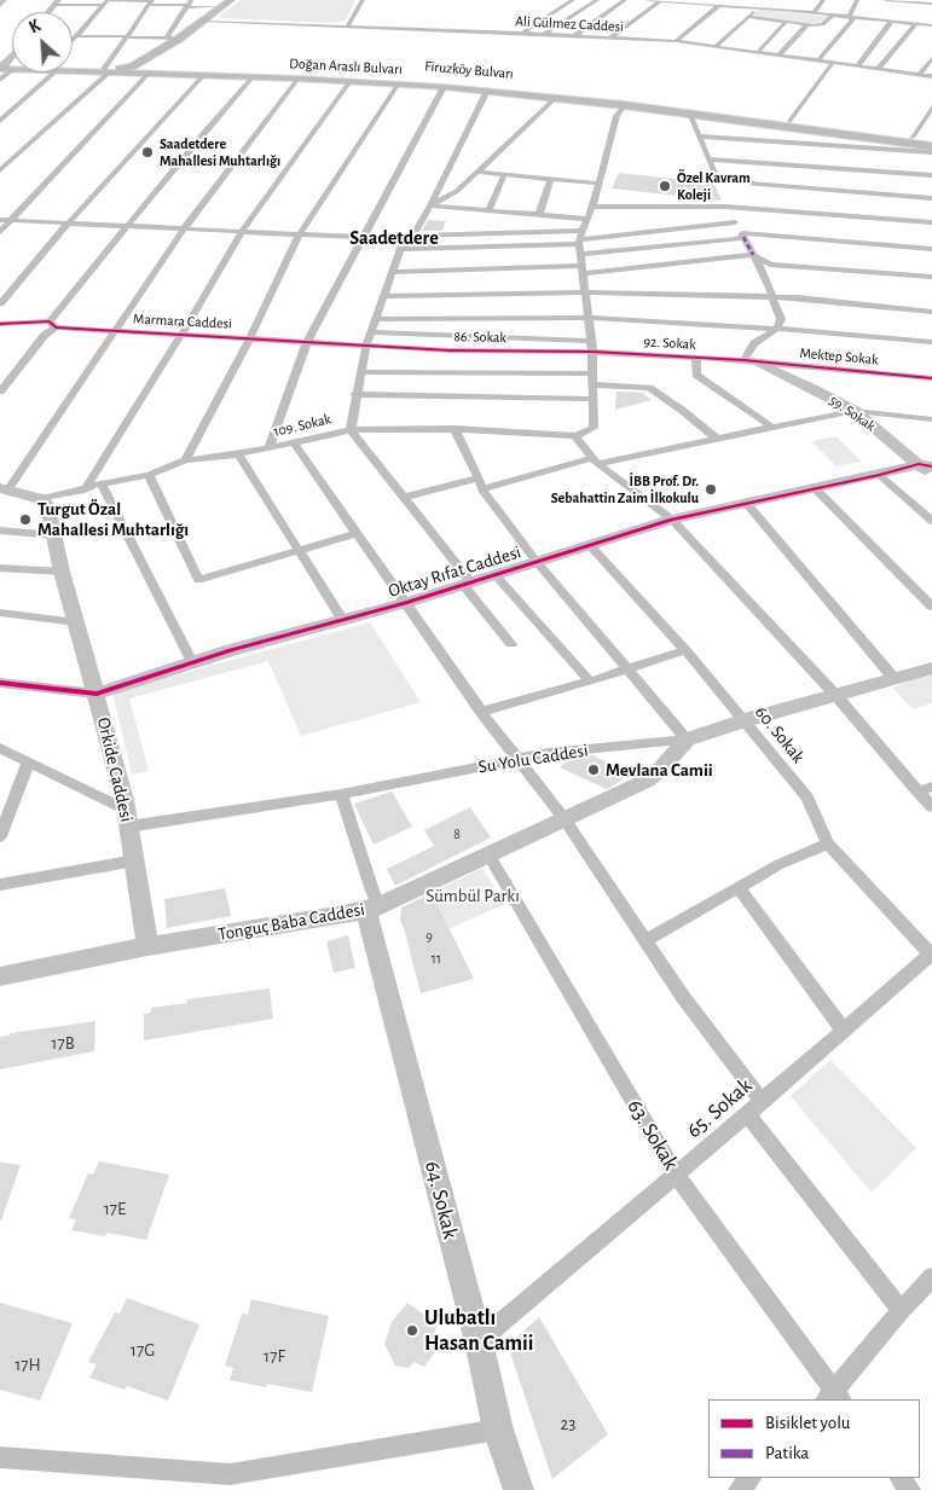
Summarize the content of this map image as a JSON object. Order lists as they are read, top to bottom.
{
  "streets": {
    "main road": ["Doğan Araslı Bulvarı", "Firuzköy Bulvarı"],
    "street": [
      "Ali Gülmez Caddesi",
      "Marmara Caddesi",
      "86. Sokak",
      "92. Sokak",
      "Mektep Sokak",
      "59. Sokak",
      "109. Sokak",
      "Oktay Rıfat Caddesi",
      "60. Sokak",
      "Su Yolu Caddesi",
      "Orkide Caddesi",
      "Tonguç Baba Caddesi",
      "65. Sokak",
      "63. Sokak",
      "64. Sokak"
    ]
  },
  "crossings": [
    ["Doğan Araslı Bulvarı", "Firuzköy Bulvarı"],
    ["Marmara Caddesi", "86. Sokak"],
    ["86. Sokak", "92. Sokak"],
    ["92. Sokak", "Mektep Sokak"],
    ["Mektep Sokak", "59. Sokak"],
    ["59. Sokak", "Oktay Rıfat Caddesi"],
    ["109. Sokak", "Orkide Caddesi"],
    ["Oktay Rıfat Caddesi", "60. Sokak"],
    ["Oktay Rıfat Caddesi", "Orkide Caddesi"],
    ["60. Sokak", "Su Yolu Caddesi"],
    ["60. Sokak", "65. Sokak"],
    ["Su Yolu Caddesi", "Orkide Caddesi"],
    ["Su Yolu Caddesi", "Tonguç Baba Caddesi"],
    ["Su Yolu Caddesi", "64. Sokak"],
    ["Orkide Caddesi", "Tonguç Baba Caddesi"],
    ["Tonguç Baba Caddesi", "63. Sokak"],
    ["Tonguç Baba Caddesi", "64. Sokak"],
    ["65. Sokak", "63. Sokak"],
    ["65. Sokak", "64. Sokak"]
  ],
  "districts": ["Saadetdere"],
  "parks": ["Sümbül Parkı"],
  "places": [
    "Saadetdere Mahallesi Muhtarlığı",
    "Özel Kavram Koleji",
    "İBB Prof. Dr. Sebahattin Zaim İlkokulu",
    "Turgut Özal Mahallesi Muhtarlığı",
    "Mevlana Camii",
    "Ulubatlı Hasan Camii"
  ],
  "house_numbers": [
    "8",
    "9",
    "11",
    "17B",
    "17E",
    "17G",
    "17F",
    "17H",
    "23"
  ],
  "legend": ["Bisiklet yolu", "Patika"],
  "north": "top left"
}
